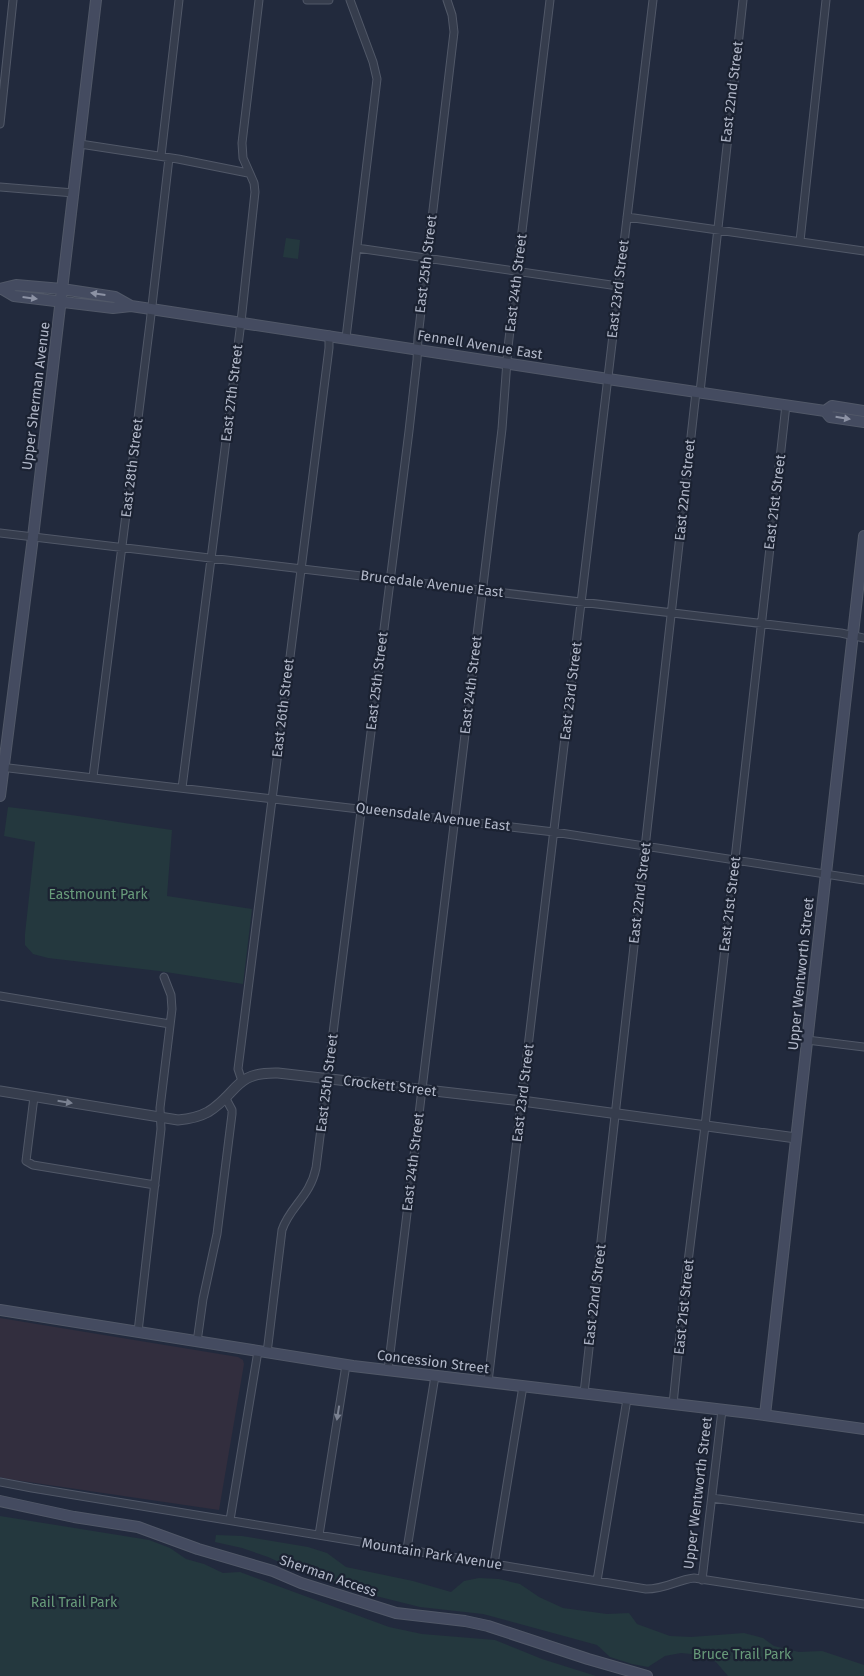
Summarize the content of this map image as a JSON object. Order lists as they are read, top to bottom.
{
  "streets": {
    "main road": [
      "Fennell Avenue East",
      "Upper Sherman Avenue",
      "Upper Wentworth Street",
      "Concession Street",
      "Sherman Access"
    ],
    "street": [
      "East 22nd Street",
      "East 25th Street",
      "East 24th Street",
      "East 23rd Street",
      "East 27th Street",
      "East 28th Street",
      "East 21st Street",
      "Brucedale Avenue East",
      "East 26th Street",
      "Queensdale Avenue East",
      "Crockett Street",
      "Mountain Park Avenue"
    ]
  },
  "crossings": [
    ["East 22nd Street", "Fennell Avenue East"],
    ["East 22nd Street", "Brucedale Avenue East"],
    ["East 22nd Street", "Queensdale Avenue East"],
    ["East 22nd Street", "Crockett Street"],
    ["East 22nd Street", "Concession Street"],
    ["East 25th Street", "Fennell Avenue East"],
    ["East 25th Street", "Brucedale Avenue East"],
    ["East 25th Street", "Queensdale Avenue East"],
    ["East 25th Street", "Crockett Street"],
    ["East 25th Street", "Concession Street"],
    ["East 25th Street", "Mountain Park Avenue"],
    ["East 24th Street", "Fennell Avenue East"],
    ["East 24th Street", "Brucedale Avenue East"],
    ["East 24th Street", "Queensdale Avenue East"],
    ["East 24th Street", "Crockett Street"],
    ["East 24th Street", "Concession Street"],
    ["East 23rd Street", "Fennell Avenue East"],
    ["East 23rd Street", "Brucedale Avenue East"],
    ["East 23rd Street", "Queensdale Avenue East"],
    ["East 23rd Street", "Crockett Street"],
    ["East 23rd Street", "Concession Street"],
    ["Fennell Avenue East", "East 27th Street"],
    ["Fennell Avenue East", "Upper Sherman Avenue"],
    ["Fennell Avenue East", "East 28th Street"],
    ["Fennell Avenue East", "East 21st Street"],
    ["Fennell Avenue East", "East 26th Street"],
    ["East 27th Street", "Brucedale Avenue East"],
    ["East 27th Street", "Queensdale Avenue East"],
    ["Upper Sherman Avenue", "Brucedale Avenue East"],
    ["Upper Sherman Avenue", "Queensdale Avenue East"],
    ["East 28th Street", "Brucedale Avenue East"],
    ["East 28th Street", "Queensdale Avenue East"],
    ["East 21st Street", "Brucedale Avenue East"],
    ["East 21st Street", "Queensdale Avenue East"],
    ["East 21st Street", "Crockett Street"],
    ["East 21st Street", "Concession Street"],
    ["Brucedale Avenue East", "East 26th Street"],
    ["Brucedale Avenue East", "Upper Wentworth Street"],
    ["East 26th Street", "Queensdale Avenue East"],
    ["East 26th Street", "Crockett Street"],
    ["Queensdale Avenue East", "Upper Wentworth Street"],
    ["Upper Wentworth Street", "Crockett Street"],
    ["Upper Wentworth Street", "Concession Street"],
    ["Upper Wentworth Street", "Mountain Park Avenue"]
  ],
  "parks": ["Eastmount Park", "Rail Trail Park", "Bruce Trail Park"]
}
